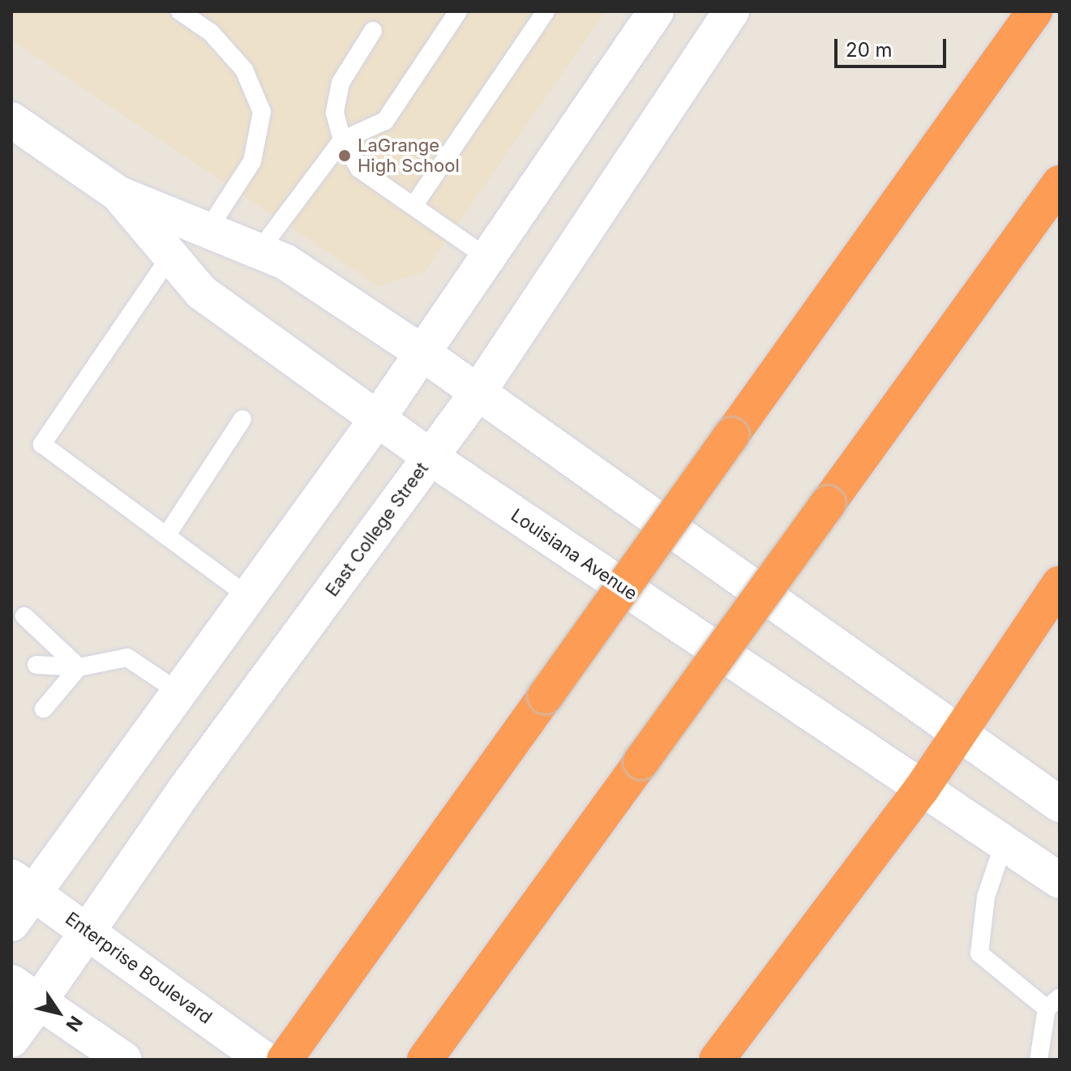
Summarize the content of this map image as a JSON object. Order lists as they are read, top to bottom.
{
  "streets": {
    "main road": ["East College Street", "Louisiana Avenue", "Enterprise Boulevard"]
  },
  "crossings": [
    ["East College Street", "Louisiana Avenue"],
    ["East College Street", "Enterprise Boulevard"]
  ],
  "places": ["LaGrange High School"],
  "scale_bar": "20 m",
  "north": "bottom right"
}
